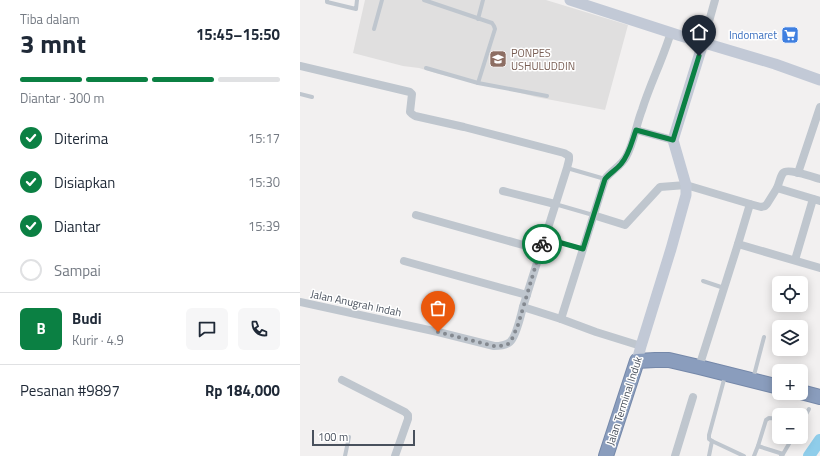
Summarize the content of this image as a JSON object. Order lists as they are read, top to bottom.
{
  "streets": {
    "highway": ["Jalan Terminal Induk"],
    "street": ["Jalan Anugrah Indah"]
  },
  "places": {
    "supermarket": ["Indomaret"],
    "school or university": ["PONPES USHULUDDIN"]
  },
  "scale_bar": "100 m",
  "page": {
    "heading": ["3 mnt", "Tiba dalam", "15:45–15:50"],
    "panel": [
      "Budi",
      "Kurir · 4.9",
      "Pesanan #9897",
      "Rp 184,000"
    ],
    "bar": "Diantar · 300 m",
    "list": [
      ["Diterima", "15:17"],
      ["Disiapkan", "15:30"],
      ["Diantar", "15:39"],
      "Sampai"
    ],
    "map_buttons": ["+", "−"],
    "round": "B",
    "scale": "100 m"
  }
}
